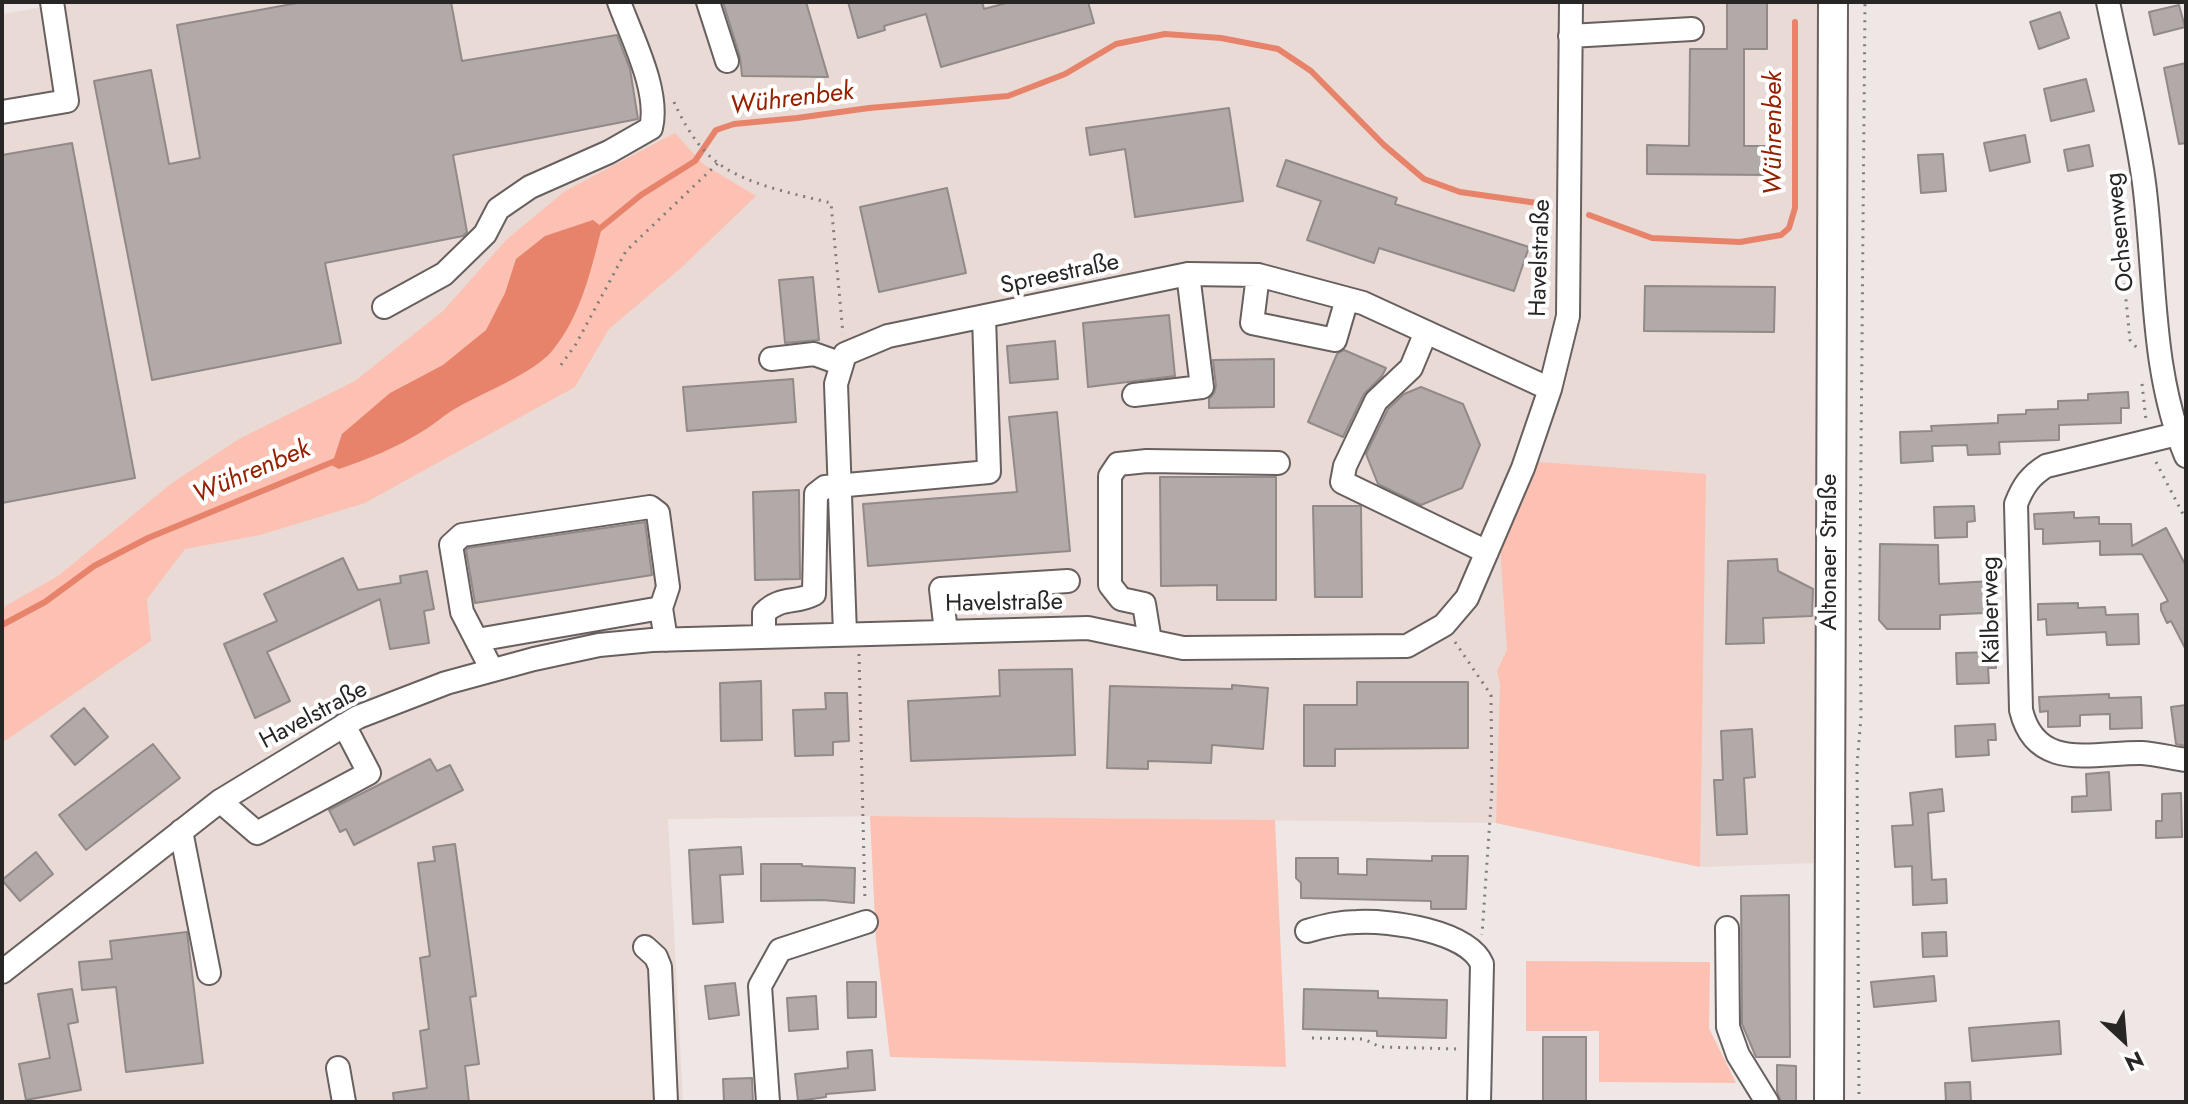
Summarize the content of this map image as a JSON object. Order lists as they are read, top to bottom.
{
  "streets": {
    "main road": ["Altonaer Straße"],
    "street": [
      "Ochsenweg",
      "Havelstraße",
      "Spreestraße",
      "Kälberweg"
    ]
  },
  "crossings": [
    ["Ochsenweg", "Kälberweg"],
    ["Havelstraße", "Spreestraße"]
  ],
  "water": ["Wührenbek"],
  "north": "bottom right"
}
